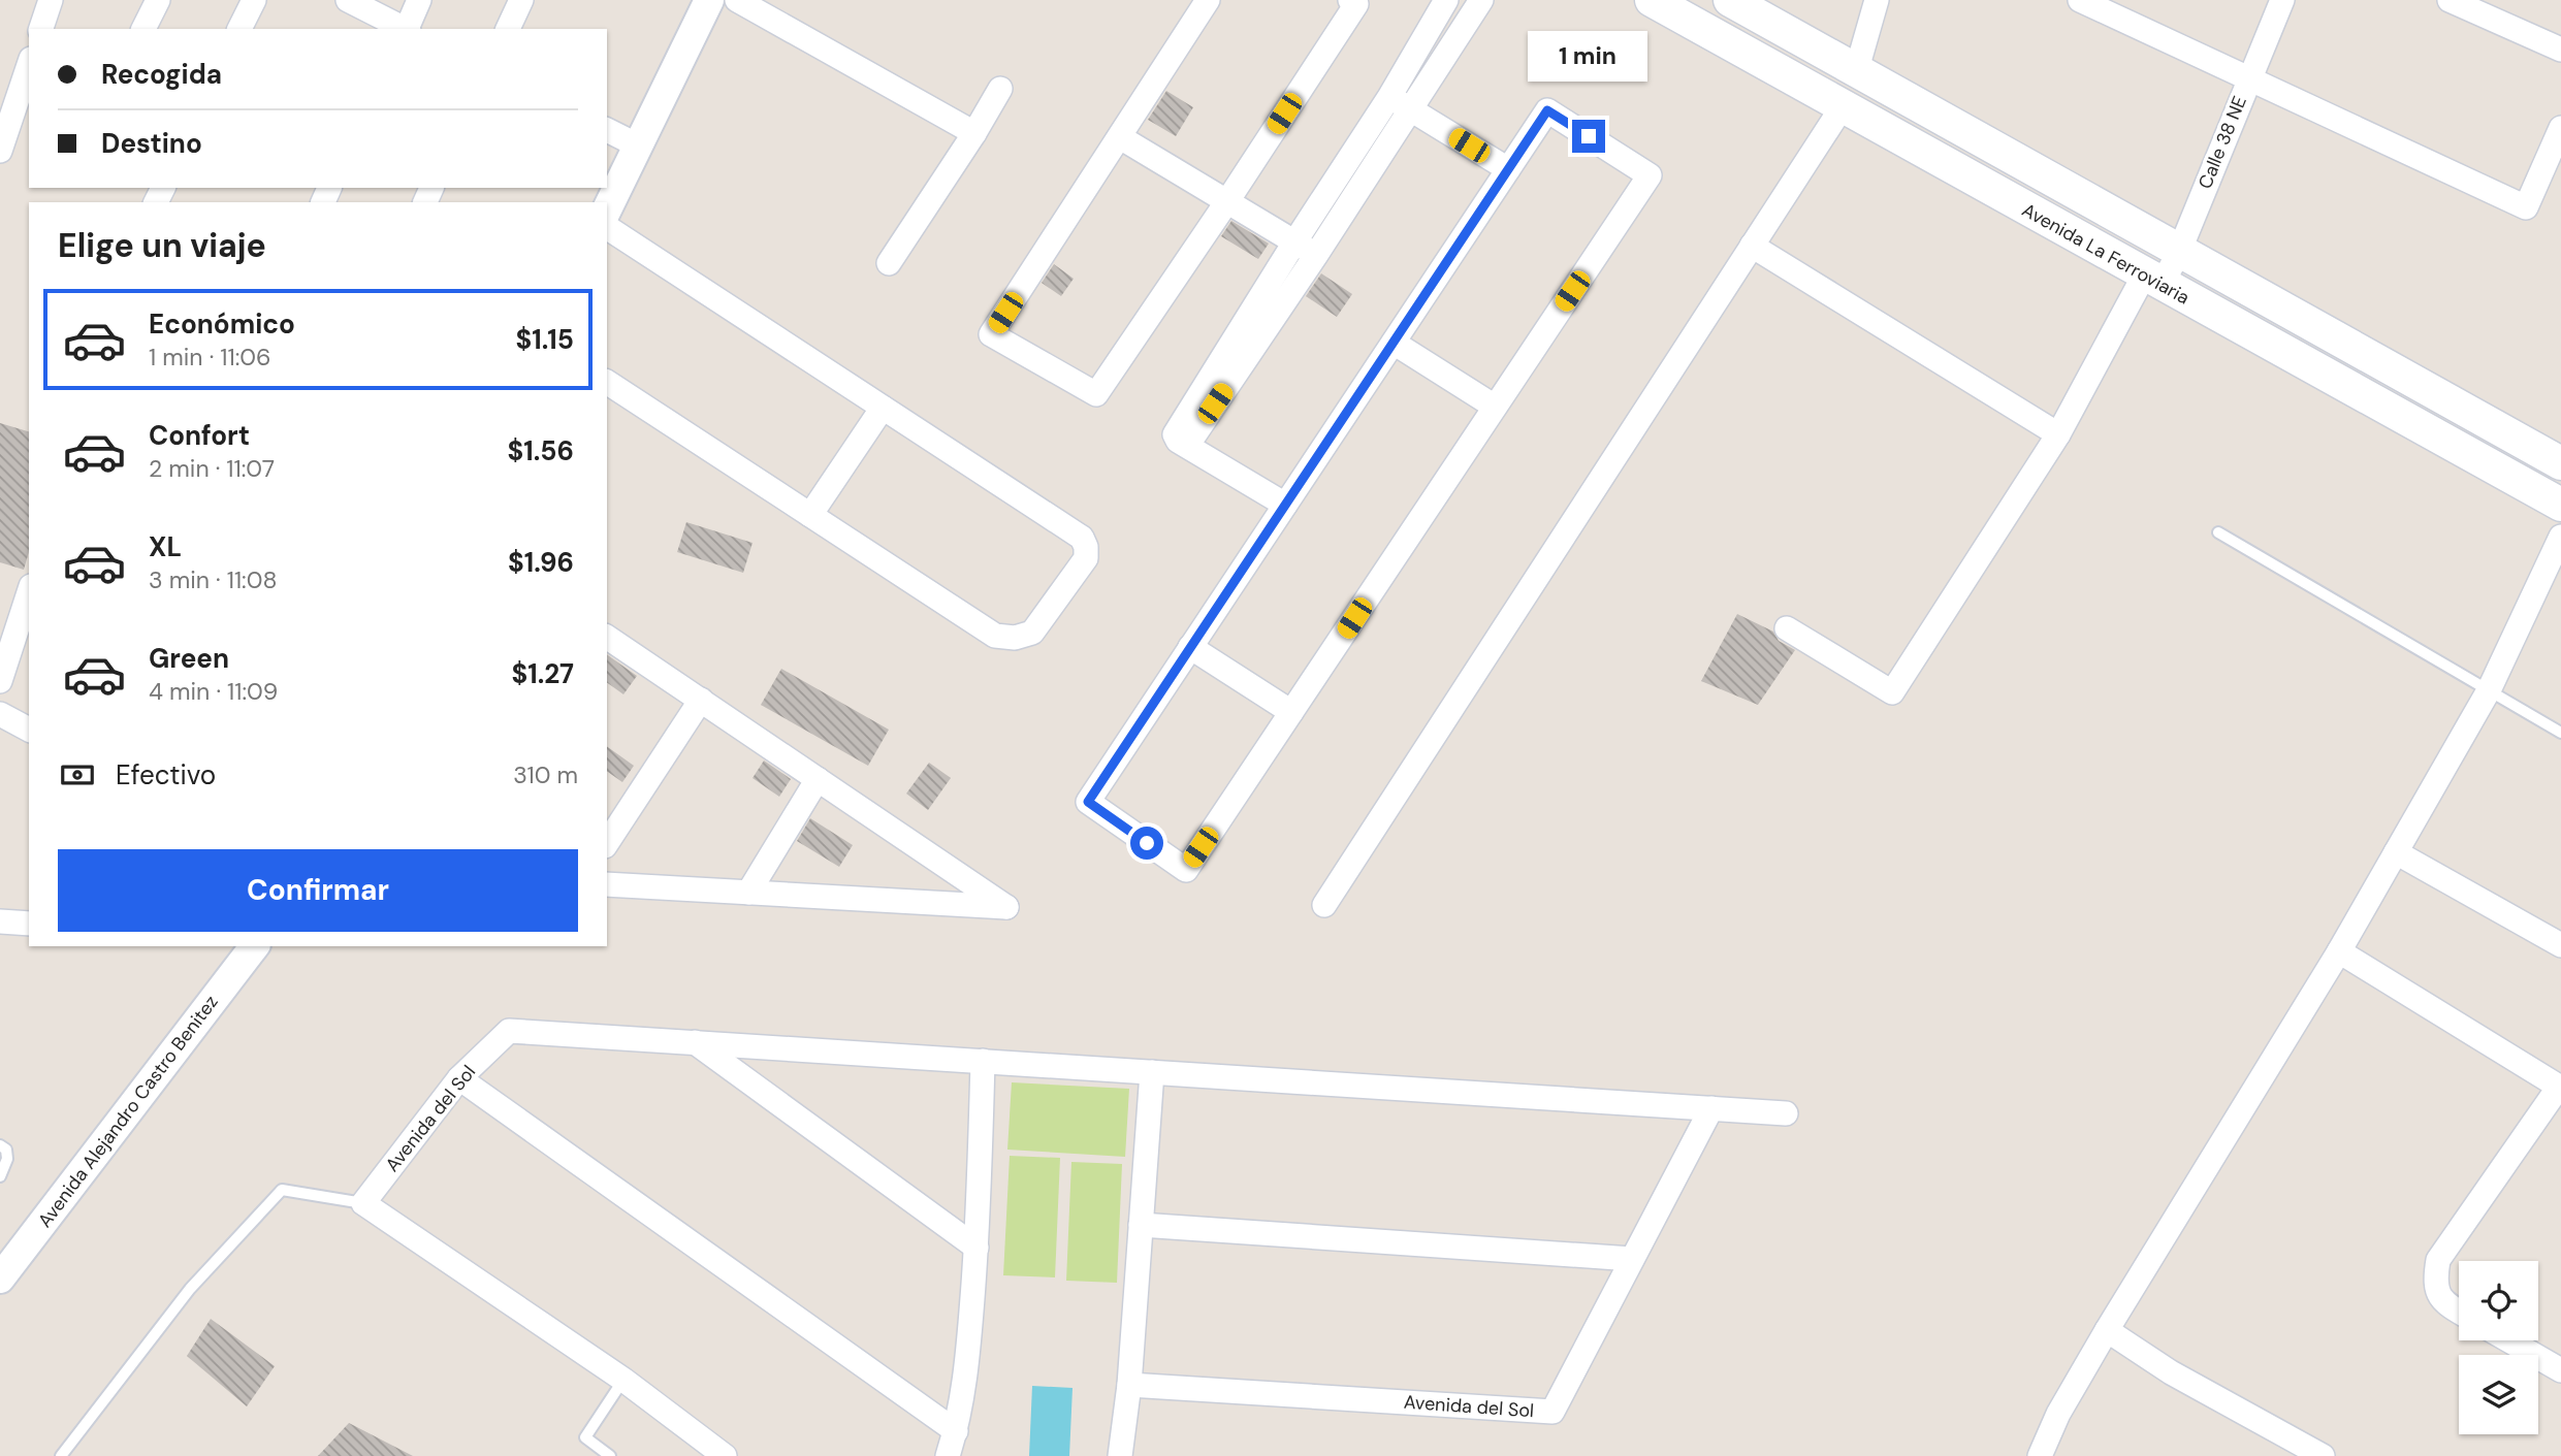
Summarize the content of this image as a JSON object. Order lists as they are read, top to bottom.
{
  "streets": {
    "main road": ["Avenida La Ferroviaria"],
    "street": ["Calle 38 NE", "Avenida Alejandro Castro Benitez", "Avenida del Sol"]
  },
  "crossings": [
    ["Calle 38 NE", "Avenida La Ferroviaria"]
  ],
  "page": {
    "banner": ["Recogida", "Destino"],
    "bubble": "1 min",
    "heading": "Elige un viaje",
    "list": [
      {
        "name": "Económico",
        "note": "1 min · 11:06",
        "value": "$1.15"
      },
      {
        "name": "Confort",
        "note": "2 min · 11:07",
        "value": "$1.56"
      },
      {
        "name": "XL",
        "note": "3 min · 11:08",
        "value": "$1.96"
      },
      {
        "name": "Green",
        "note": "4 min · 11:09",
        "value": "$1.27"
      }
    ],
    "pay": ["Efectivo", "310 m"],
    "buttons": "Confirmar"
  }
}
